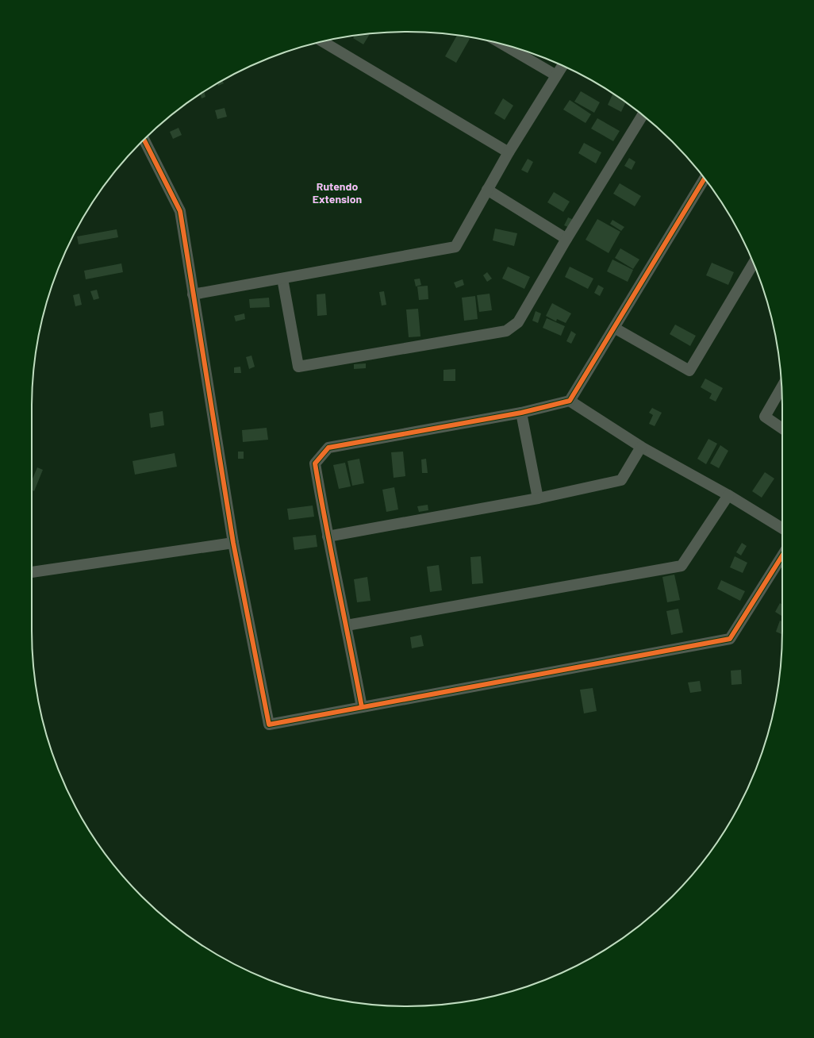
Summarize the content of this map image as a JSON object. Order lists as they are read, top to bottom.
{
  "districts": ["Rutendo Extension"]
}
